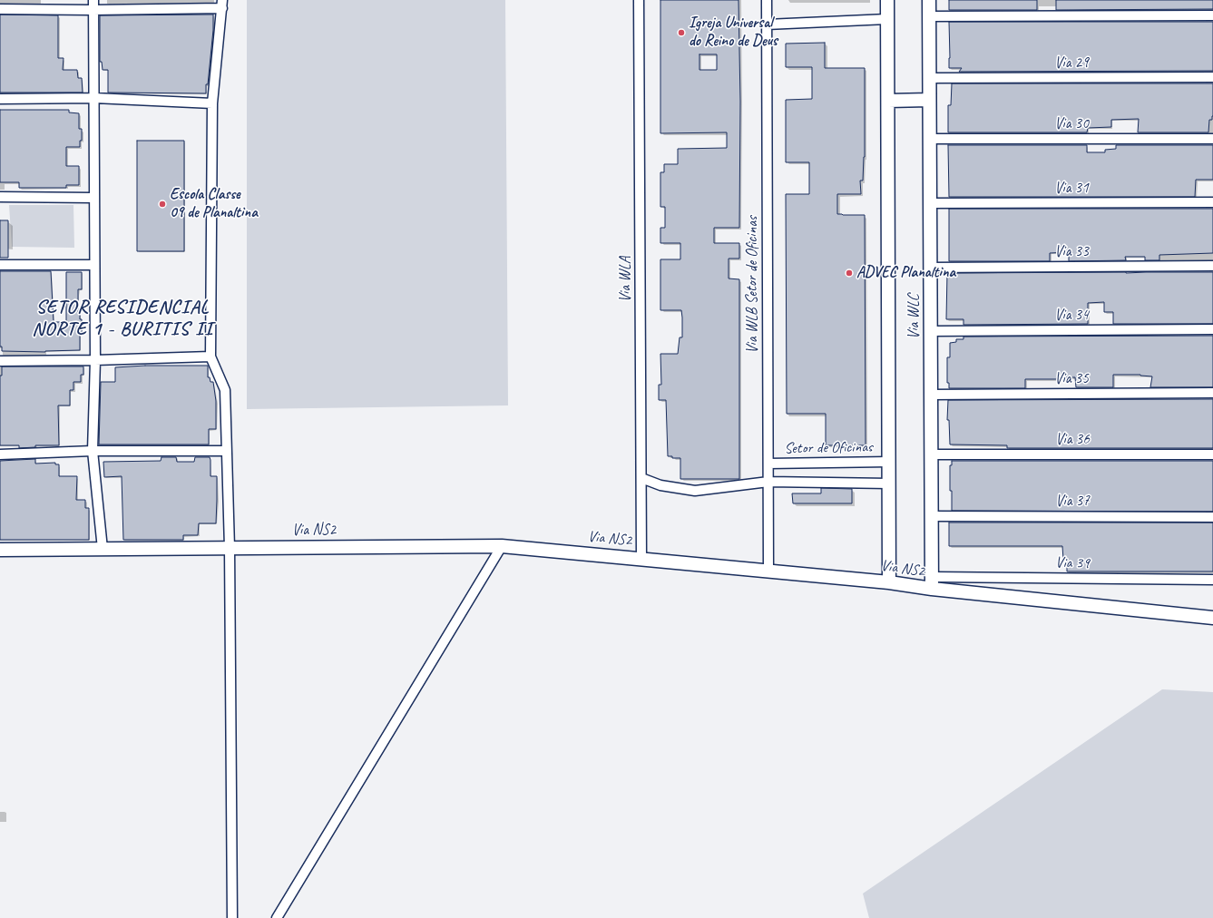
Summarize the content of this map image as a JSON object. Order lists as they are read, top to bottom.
{
  "streets": {
    "street": [
      "Via 29",
      "Via 30",
      "Via 31",
      "Via 33",
      "Via WLA",
      "Via WLB Setor de Oficinas",
      "Via 34",
      "Via WLC",
      "Via 35",
      "Via 36",
      "Setor de Oficinas",
      "Via 37",
      "Via NS2",
      "Via 39"
    ]
  },
  "crossings": [
    ["Via 29", "Via WLC"],
    ["Via 30", "Via WLC"],
    ["Via 31", "Via WLC"],
    ["Via 33", "Via WLC"],
    ["Via WLA", "Via NS2"],
    ["Via WLB Setor de Oficinas", "Setor de Oficinas"],
    ["Via WLB Setor de Oficinas", "Via NS2"],
    ["Via 34", "Via WLC"],
    ["Via WLC", "Via 35"],
    ["Via WLC", "Via 36"],
    ["Via WLC", "Setor de Oficinas"],
    ["Via WLC", "Via 37"],
    ["Via WLC", "Via NS2"],
    ["Via WLC", "Via 39"],
    ["Via NS2", "Via 39"]
  ],
  "districts": ["SETOR RESIDENCIAL NORTE 1 - BURITIS II"],
  "places": ["Igreja Universal do Reino de Deus", "Escola Classe 09 de Planaltina", "ADVEC Planaltina"]
}
